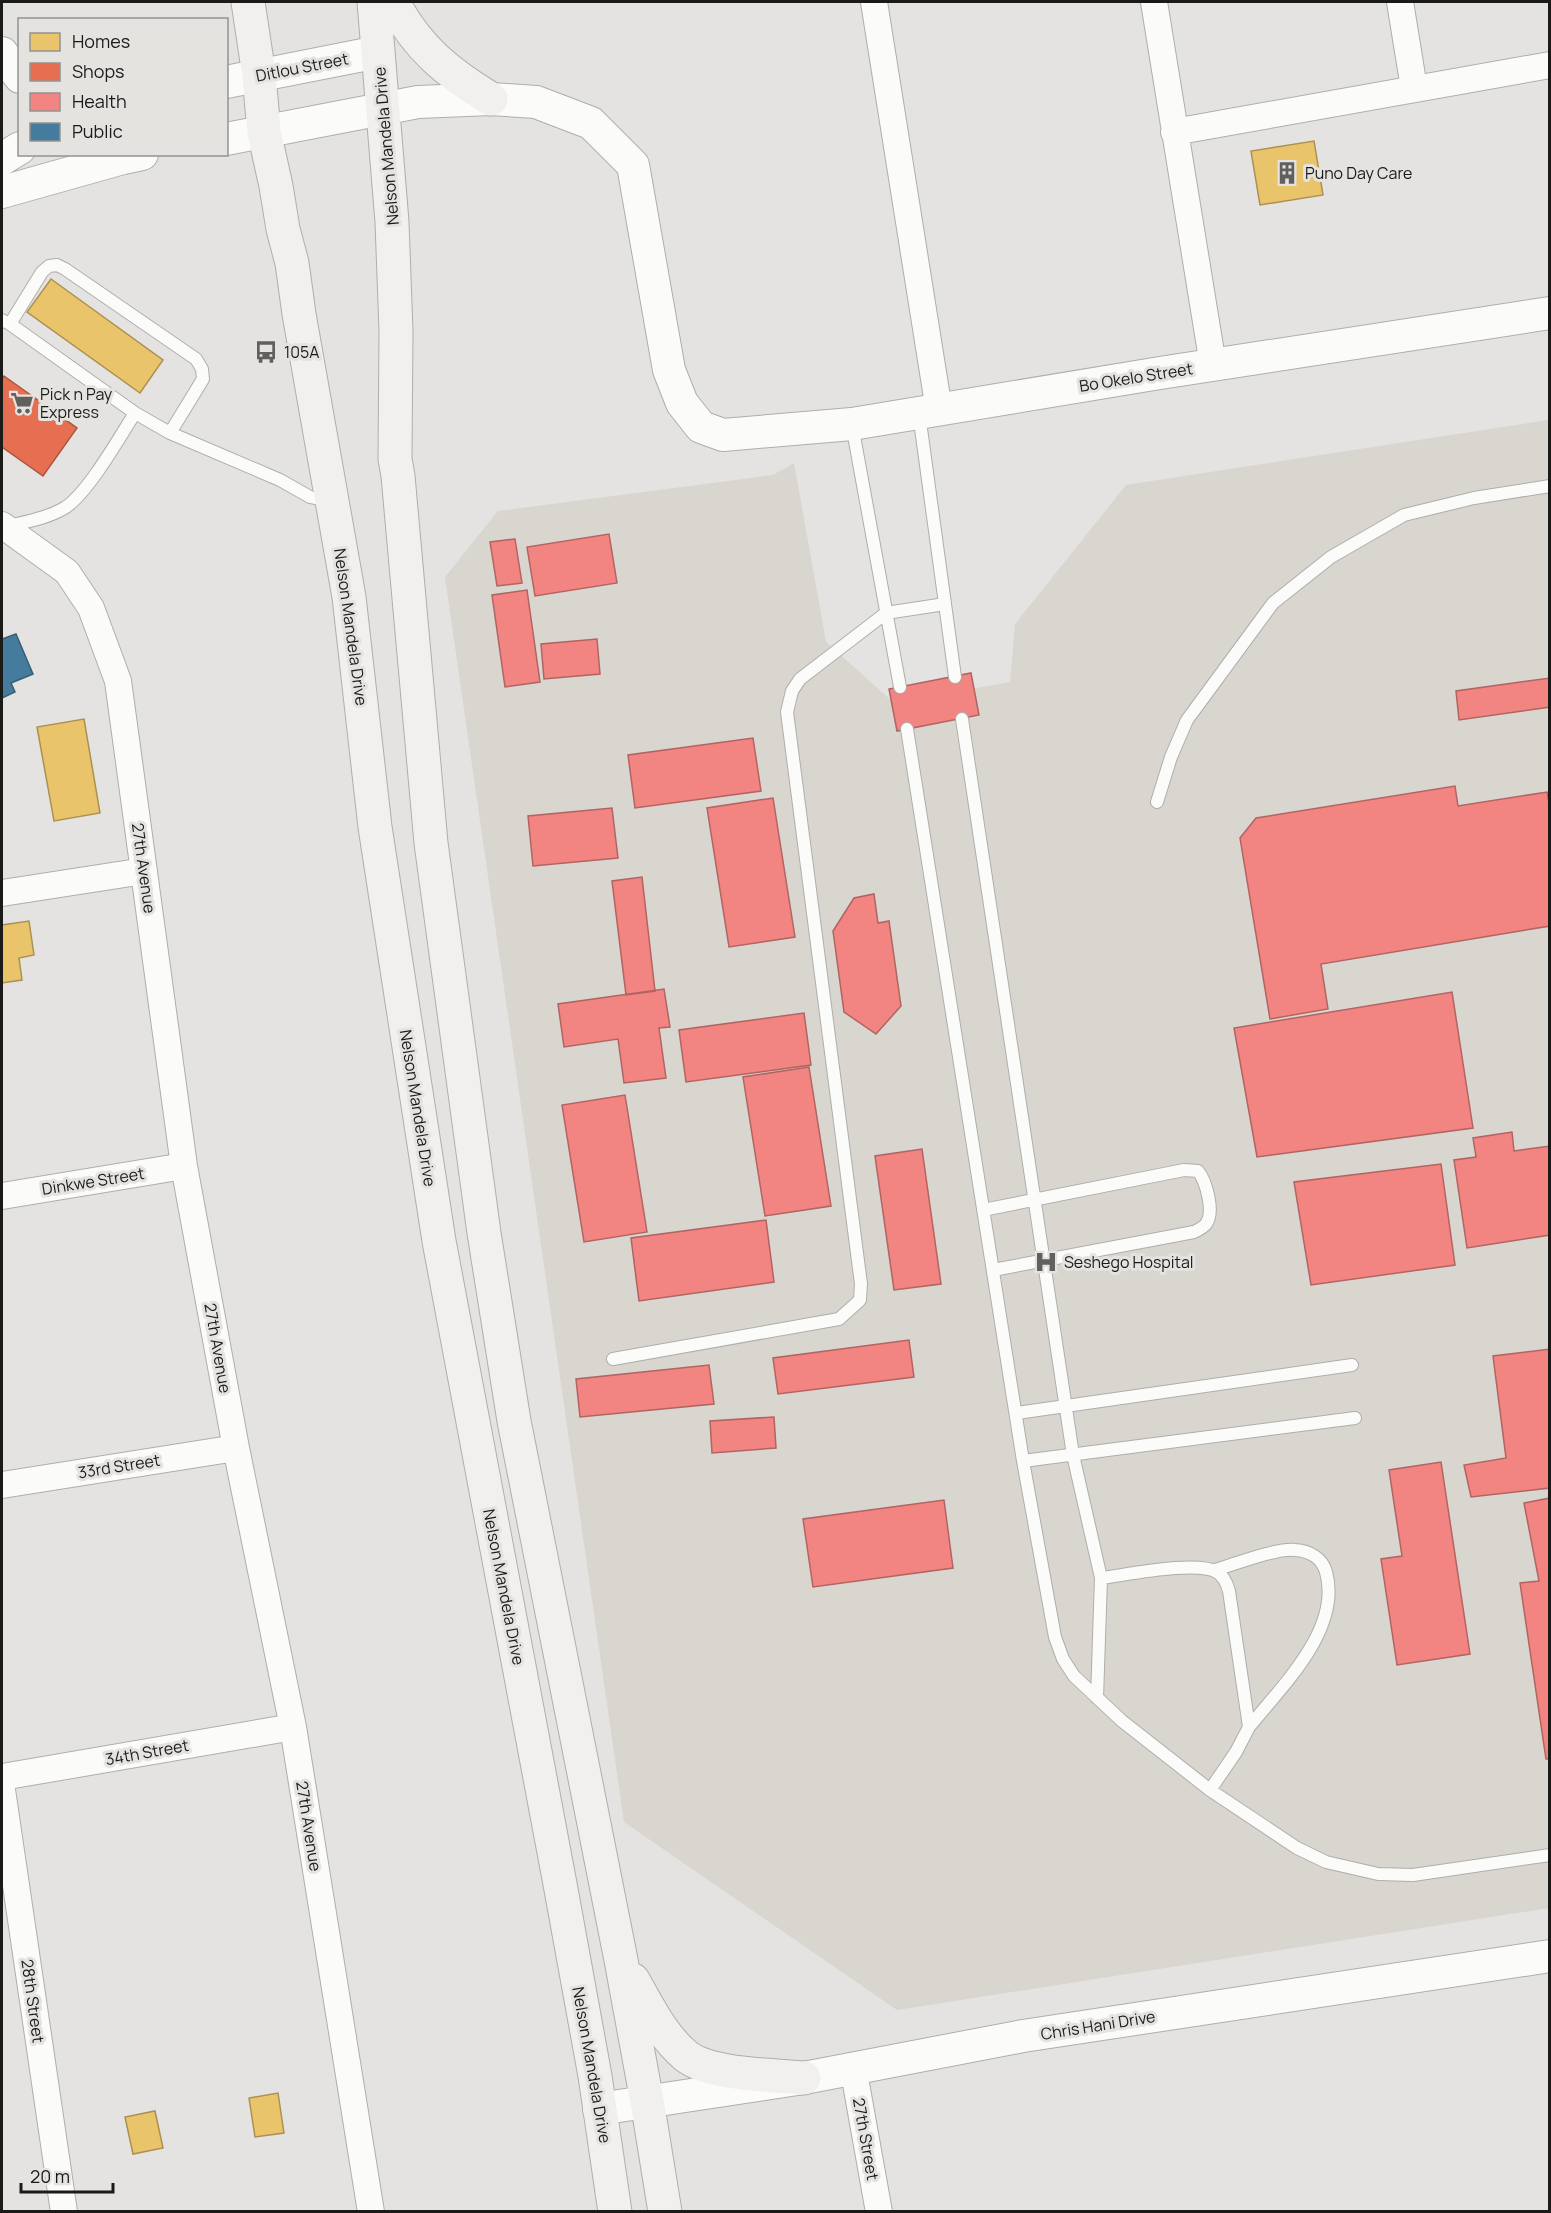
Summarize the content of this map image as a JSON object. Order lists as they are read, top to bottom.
{
  "streets": {
    "main road": ["Nelson Mandela Drive"],
    "street": [
      "Ditlou Street",
      "Bo Okelo Street",
      "27th Avenue",
      "Dinkwe Street",
      "33rd Street",
      "34th Street",
      "28th Street",
      "Chris Hani Drive",
      "27th Street"
    ]
  },
  "crossings": [
    ["Ditlou Street", "Nelson Mandela Drive"],
    ["Nelson Mandela Drive", "Chris Hani Drive"],
    ["27th Avenue", "Dinkwe Street"],
    ["27th Avenue", "33rd Street"],
    ["27th Avenue", "34th Street"],
    ["Chris Hani Drive", "27th Street"]
  ],
  "places": {
    "building": ["Puno Day Care"],
    "bus stop": ["105A"],
    "supermarket": ["Pick n Pay Express"],
    "hospital": ["Seshego Hospital"]
  },
  "legend": [
    "Homes",
    "Shops",
    "Health",
    "Public"
  ],
  "scale_bar": "20 m"
}
